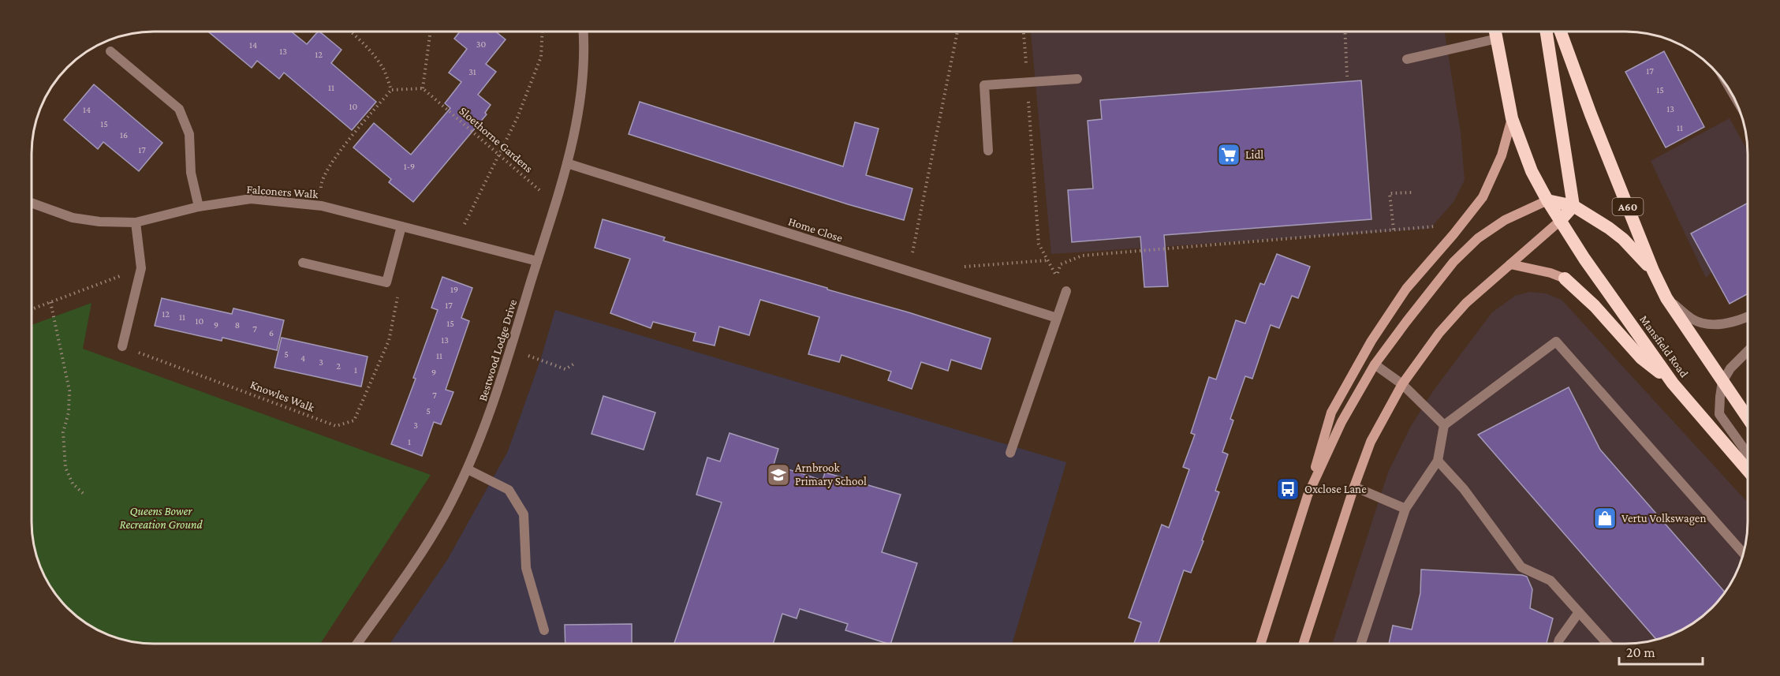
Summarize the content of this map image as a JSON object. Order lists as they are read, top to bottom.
{
  "streets": {
    "highway": ["A60", "Mansfield Road"],
    "street": ["Falconers Walk", "Home Close", "Bestwood Lodge Drive"],
    "path": ["Sloethorne Gardens", "Knowles Walk"]
  },
  "crossings": [
    ["Sloethorne Gardens", "Bestwood Lodge Drive"],
    ["Falconers Walk", "Bestwood Lodge Drive"],
    ["Home Close", "Bestwood Lodge Drive"]
  ],
  "parks": ["Queens Bower Recreation Ground"],
  "places": {
    "supermarket": ["Lidl"],
    "school or university": ["Arnbrook Primary School"],
    "bus stop": ["Oxclose Lane"],
    "shop": ["Vertu Volkswagen"]
  },
  "house_numbers": [
    "30",
    "14",
    "13",
    "12",
    "17",
    "31",
    "11",
    "15",
    "10",
    "13",
    "14",
    "15",
    "11",
    "16",
    "17",
    "1-9",
    "19",
    "17",
    "12",
    "11",
    "10",
    "15",
    "9",
    "8",
    "7",
    "6",
    "13",
    "5",
    "11",
    "4",
    "3",
    "2",
    "1",
    "9",
    "7",
    "5",
    "3",
    "1"
  ],
  "scale_bar": "20 m"
}
